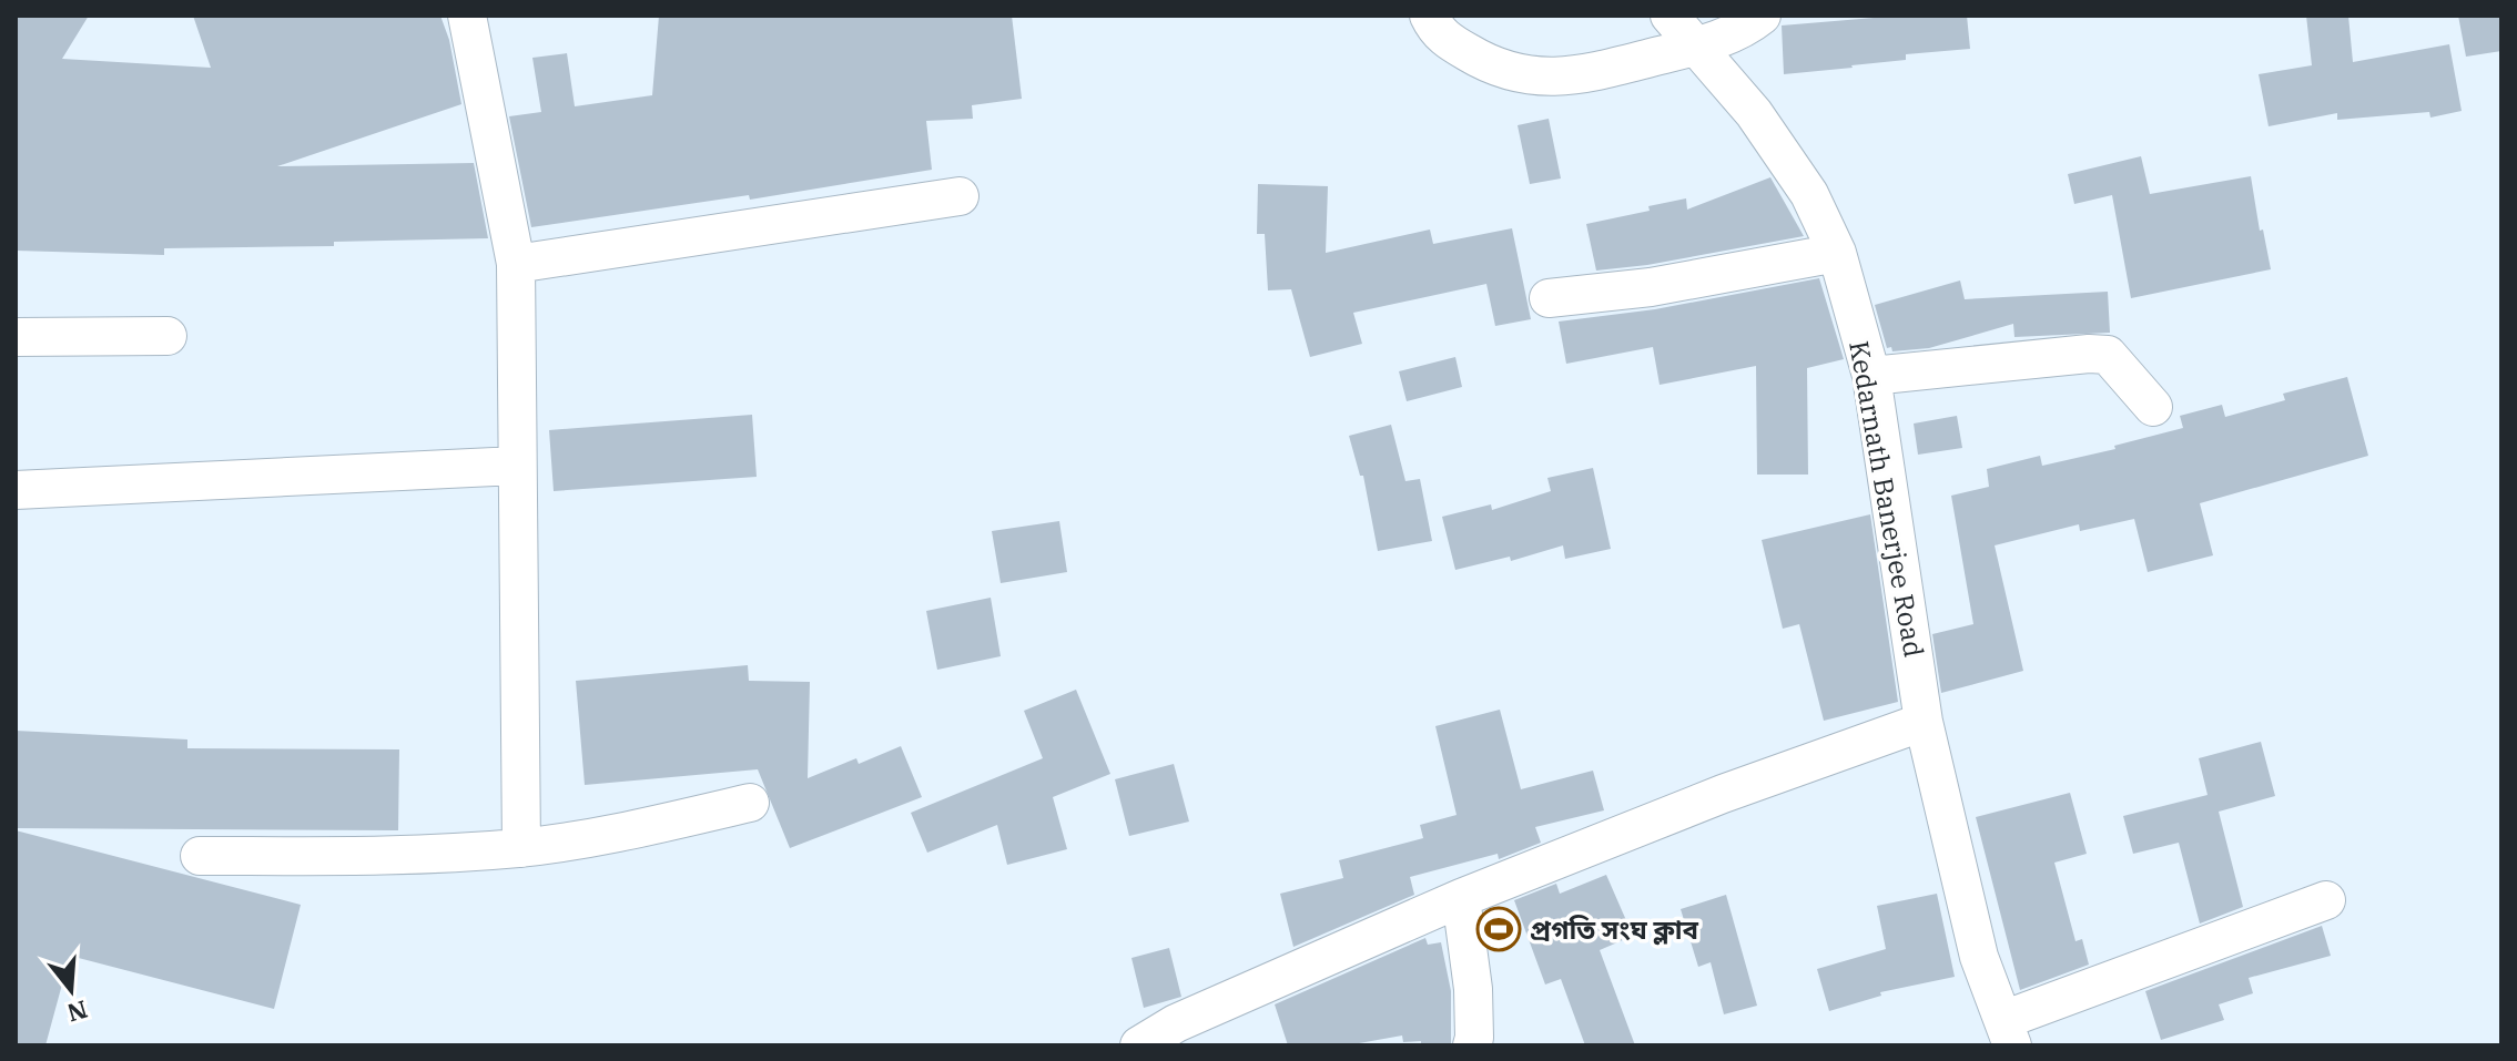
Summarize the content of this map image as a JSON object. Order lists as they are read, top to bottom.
{
  "streets": {
    "street": ["Kedarnath Banerjee Road"]
  },
  "places": {
    "sports": ["প্রগতি সংঘ ক্লাব"]
  },
  "north": "bottom"
}
